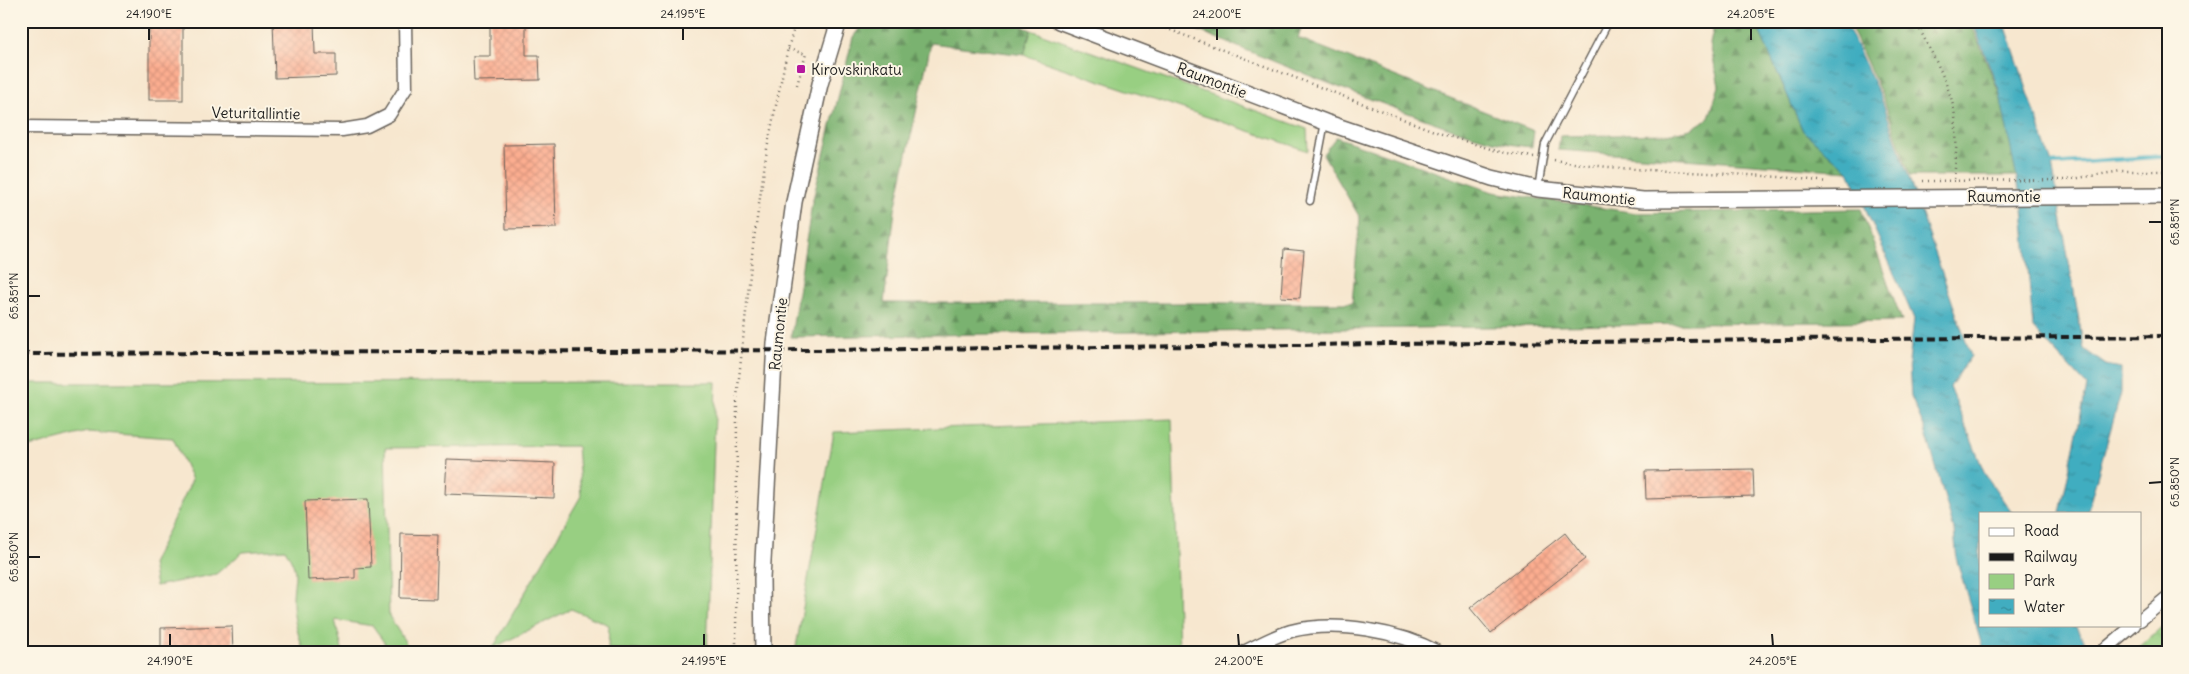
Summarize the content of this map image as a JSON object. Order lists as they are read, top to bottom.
{
  "streets": {
    "street": ["Raumontie", "Veturitallintie"]
  },
  "places": {
    "transit": ["Kirovskinkatu"]
  },
  "legend": [
    "Road",
    "Railway",
    "Park",
    "Water"
  ],
  "coordinates": [
    "24.190°E",
    "24.195°E",
    "24.200°E",
    "24.205°E",
    "65.851°N",
    "65.850°N"
  ]
}
